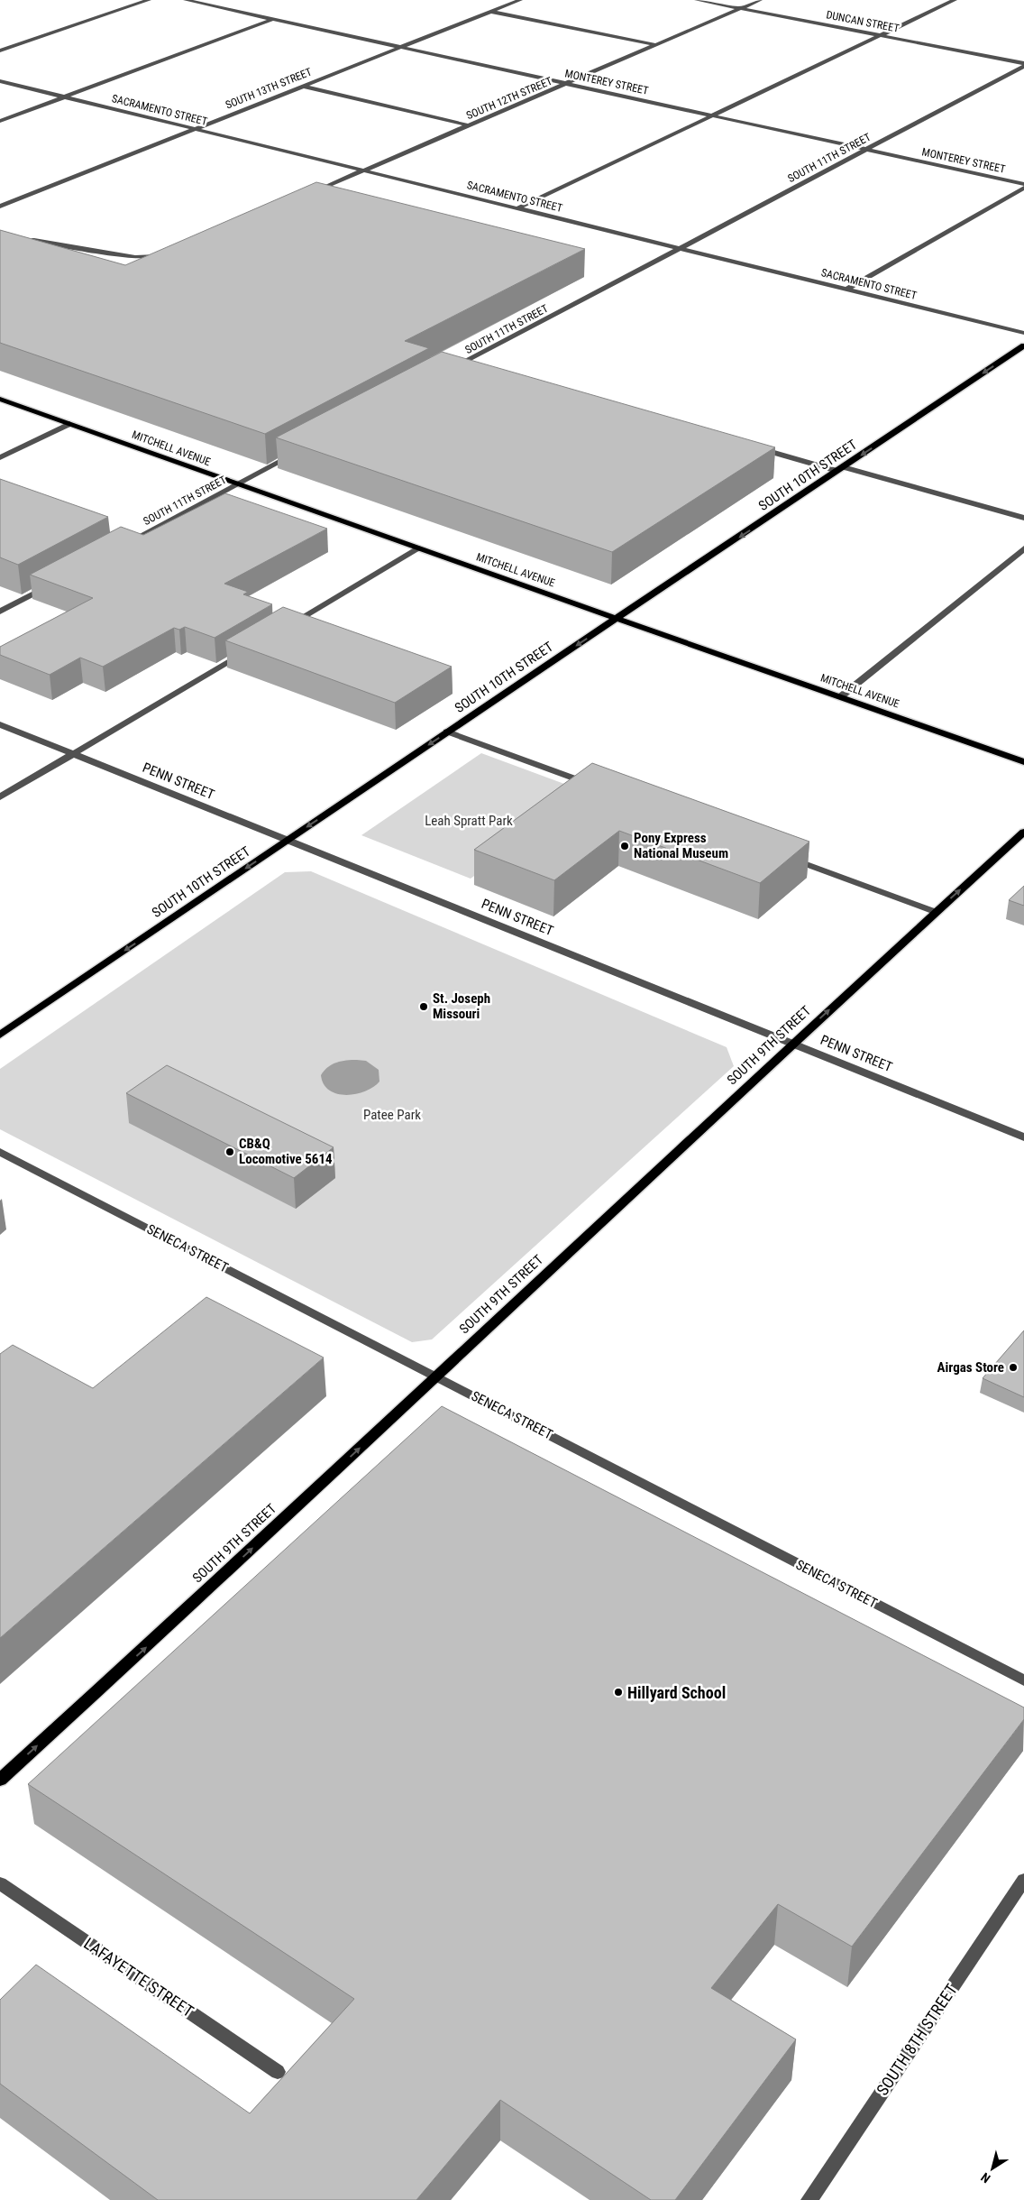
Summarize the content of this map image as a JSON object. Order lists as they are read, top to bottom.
{
  "streets": {
    "main road": ["MITCHELL AVENUE", "SOUTH 10TH STREET", "SOUTH 9TH STREET"],
    "street": [
      "DUNCAN STREET",
      "MONTEREY STREET",
      "SOUTH 13TH STREET",
      "SOUTH 12TH STREET",
      "SACRAMENTO STREET",
      "SOUTH 11TH STREET",
      "PENN STREET",
      "SENECA STREET",
      "LAFAYETTE STREET",
      "SOUTH 8TH STREET"
    ]
  },
  "crossings": [
    ["DUNCAN STREET", "SOUTH 12TH STREET"],
    ["DUNCAN STREET", "SOUTH 11TH STREET"],
    ["MONTEREY STREET", "SOUTH 13TH STREET"],
    ["MONTEREY STREET", "SOUTH 12TH STREET"],
    ["MONTEREY STREET", "SOUTH 11TH STREET"],
    ["SOUTH 13TH STREET", "SACRAMENTO STREET"],
    ["SOUTH 12TH STREET", "SACRAMENTO STREET"],
    ["SACRAMENTO STREET", "SOUTH 11TH STREET"],
    ["SOUTH 11TH STREET", "MITCHELL AVENUE"],
    ["MITCHELL AVENUE", "SOUTH 10TH STREET"],
    ["SOUTH 10TH STREET", "PENN STREET"],
    ["PENN STREET", "SOUTH 9TH STREET"],
    ["SOUTH 9TH STREET", "SENECA STREET"]
  ],
  "one_way": ["SOUTH 10TH STREET", "SOUTH 9TH STREET"],
  "parks": ["Leah Spratt Park", "Patee Park"],
  "places": [
    "Pony Express National Museum",
    "St. Joseph Missouri",
    "CB&Q Locomotive 5614",
    "Airgas Store",
    "Hillyard School"
  ],
  "north": "bottom left"
}
